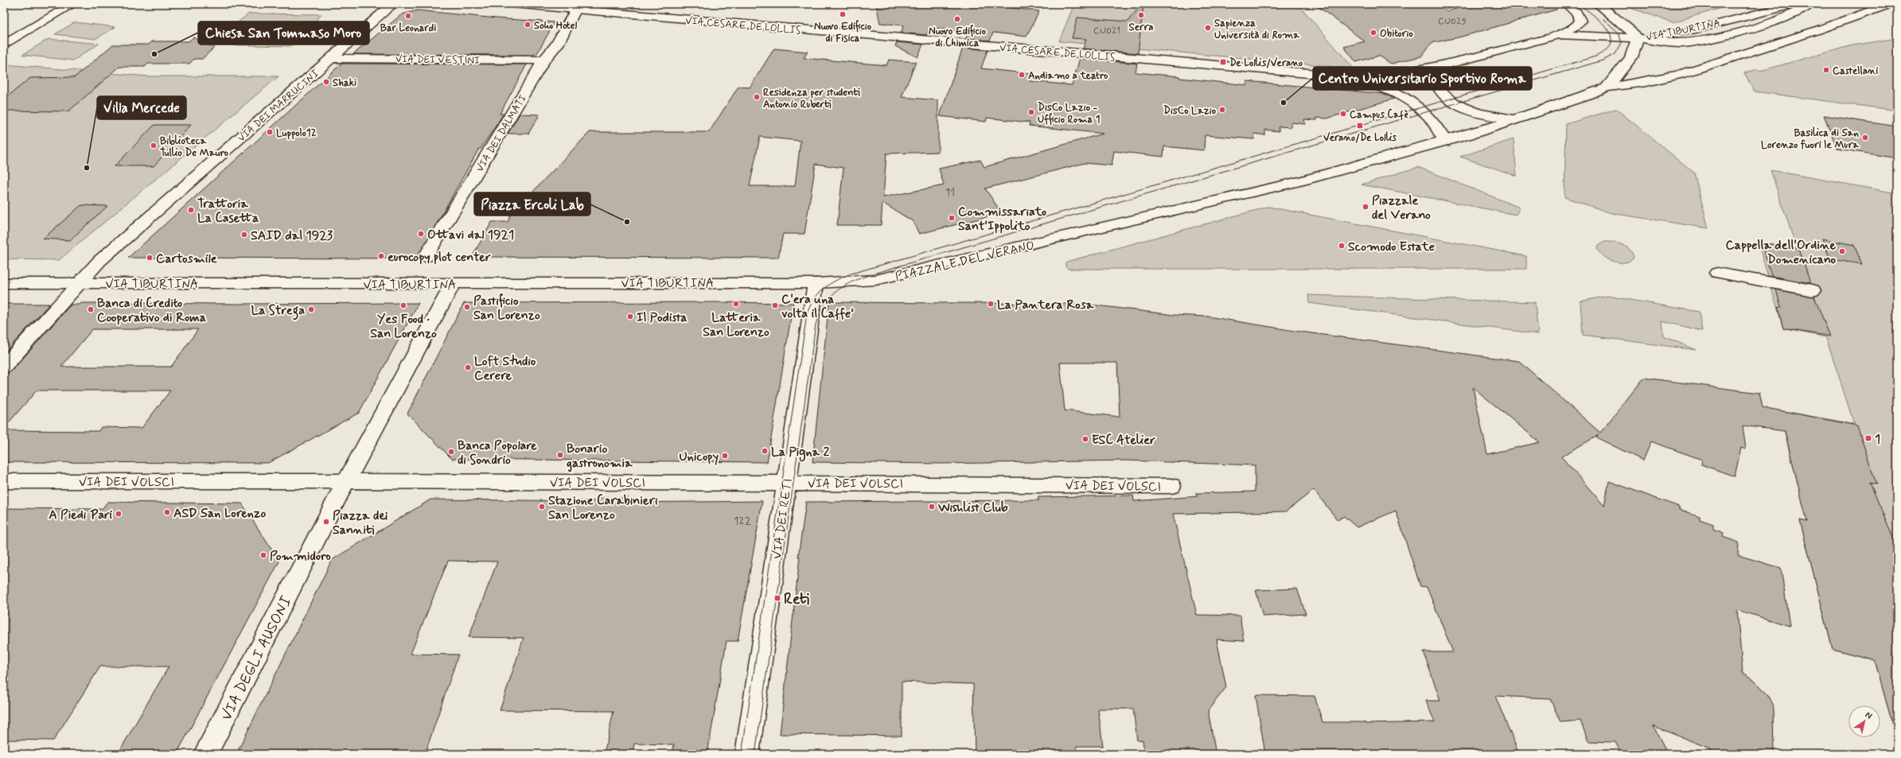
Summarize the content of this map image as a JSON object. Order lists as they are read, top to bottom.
{
  "streets": {
    "main road": [
      "VIA CESARE DE LOLLIS",
      "VIA TIBURTINA",
      "VIA DEI VESTINI",
      "VIA DEI MARRUCINI",
      "VIA DEI DALMATI",
      "PIAZZALE DEL VERANO",
      "VIA DEI VOLSCI",
      "VIA DEI RETI",
      "VIA DEGLI AUSONI"
    ]
  },
  "crossings": [
    ["VIA CESARE DE LOLLIS", "VIA DEI DALMATI"],
    ["VIA TIBURTINA", "VIA DEI MARRUCINI"],
    ["VIA TIBURTINA", "PIAZZALE DEL VERANO"],
    ["VIA TIBURTINA", "VIA DEI RETI"],
    ["VIA DEI VESTINI", "VIA DEI MARRUCINI"],
    ["VIA DEI VESTINI", "VIA DEI DALMATI"],
    ["PIAZZALE DEL VERANO", "VIA DEI RETI"],
    ["VIA DEI VOLSCI", "VIA DEI RETI"],
    ["VIA DEI VOLSCI", "VIA DEGLI AUSONI"]
  ],
  "places": {
    "other": [
      "Nuovo Edificio di Fisica",
      "Serra",
      "Bar Leonardi",
      "Nuovo Edificio di Chimica",
      "Soho Hotel",
      "Sapienza Università di Roma",
      "Obitorio",
      "Chiesa San Tommaso Moro",
      "Castellani",
      "Andiamo a teatro",
      "Shaki",
      "Residenza per studenti Antonio Ruberti",
      "Centro Universitario Sportivo Roma",
      "DisCo Lazio",
      "DisCo Lazio - Ufficio Roma 1",
      "Campus Cafè",
      "Luppolo12",
      "Basilica di San Lorenzo fuori le Mura",
      "Biblioteca Tullio De Mauro",
      "Villa Mercede",
      "Piazzale del Verano",
      "Trattoria La Casetta",
      "Commissariato Sant'Ippolito",
      "Piazza Ercoli Lab",
      "Ottavi dal 1921",
      "SAID dal 1923",
      "Scomodo Estate",
      "Cappella dell'Ordine Domenicano",
      "eurocopy plot center",
      "Cartosmile",
      "Latteria San Lorenzo",
      "La Pantera Rosa",
      "Yes Food · San Lorenzo",
      "C'era una volta il Caffe’",
      "Pastificio San Lorenzo",
      "Banca di Credito Cooperativo di Roma",
      "La Strega",
      "Il Podista",
      "Loft Studio Cerere",
      "ESC Atelier",
      "La Pigna 2",
      "Banca Popolare di Sondrio",
      "Bonario gastronomia",
      "Unicopy",
      "Stazione Carabinieri San Lorenzo",
      "Wishlist Club",
      "ASD San Lorenzo",
      "A Piedi Pari",
      "Piazza dei Sanniti",
      "Pommidoro"
    ],
    "transit": [
      "De Lollis/Verano",
      "Verano/De Lollis",
      "1",
      "Reti"
    ]
  },
  "house_numbers": [
    "CU025",
    "CU021",
    "11",
    "122"
  ],
  "north": "top right"
}
